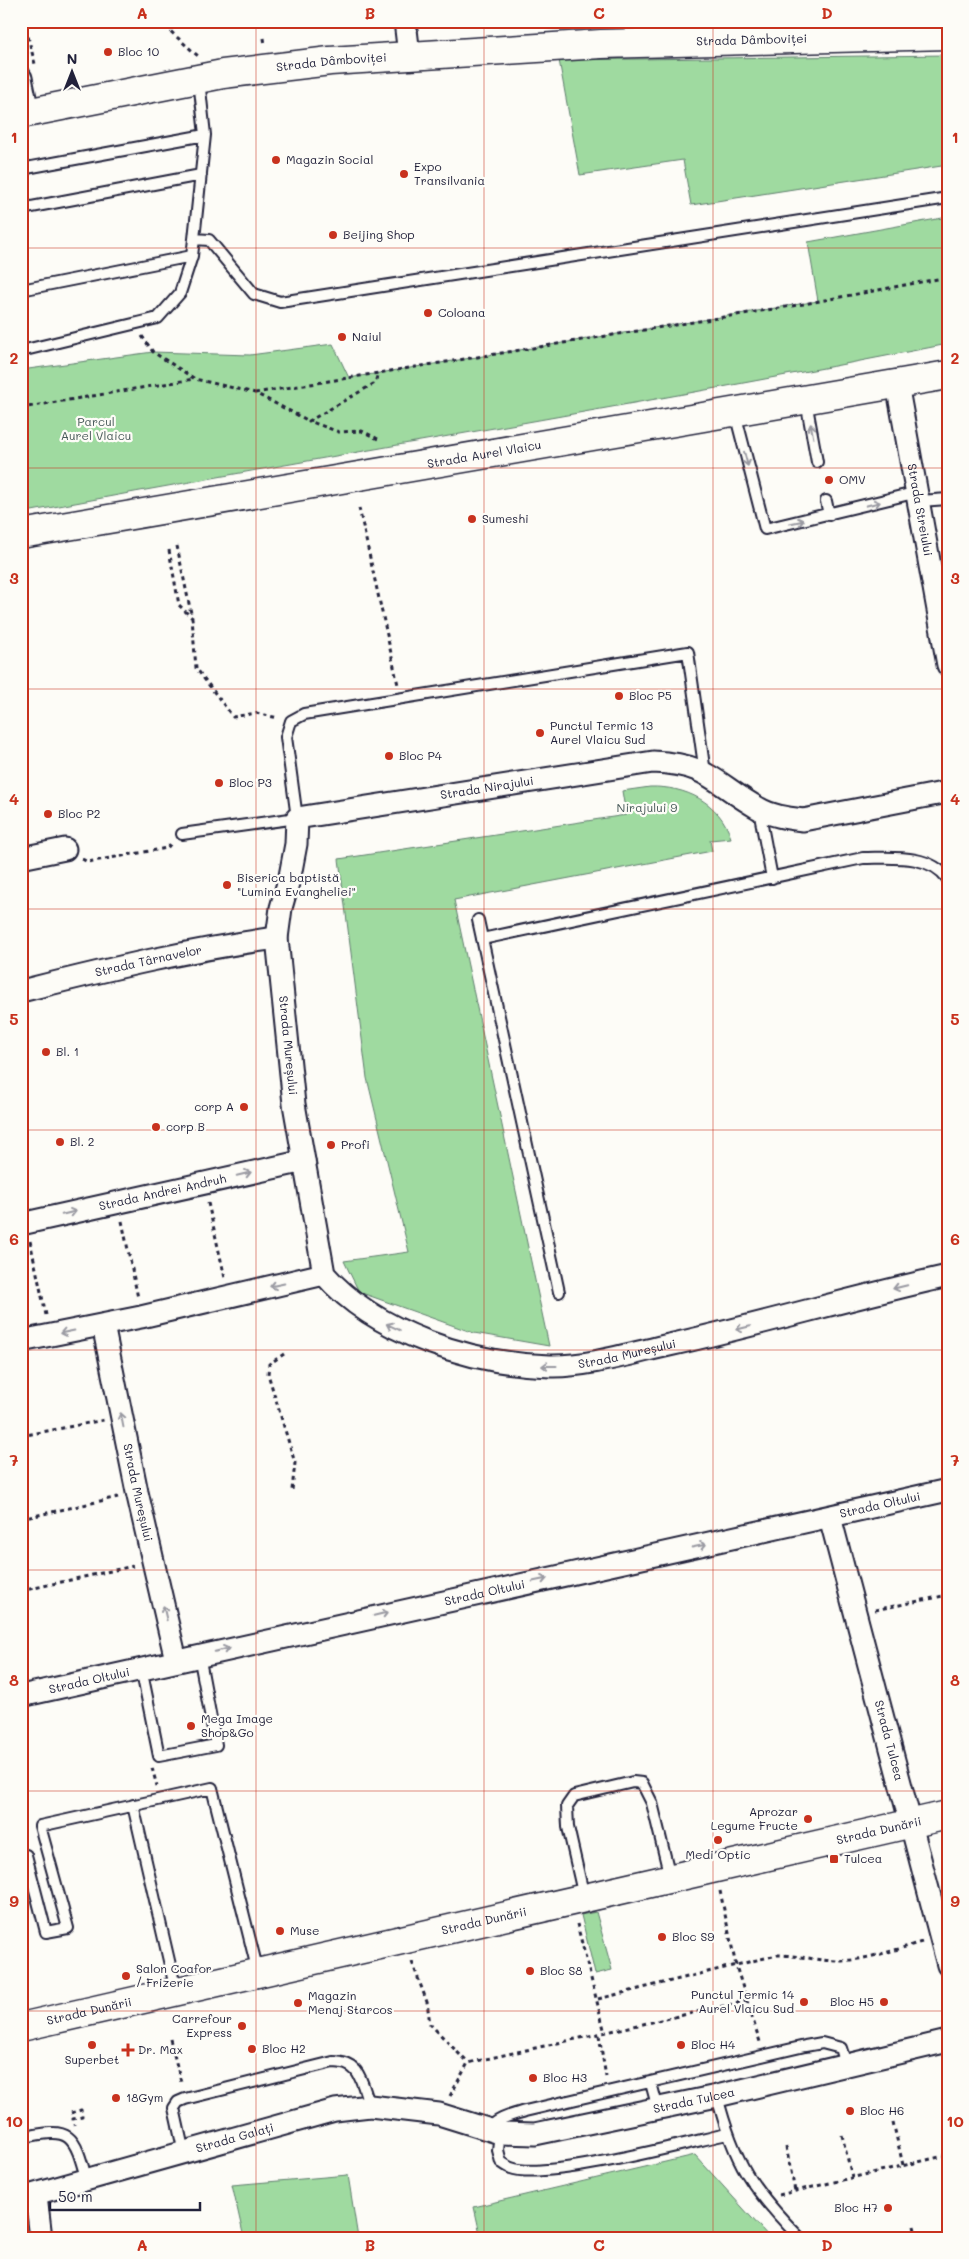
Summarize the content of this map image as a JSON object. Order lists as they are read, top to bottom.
{
  "streets": {
    "street": [
      "Strada Dâmboviței",
      "Strada Aurel Vlaicu",
      "Strada Streiului",
      "Strada Nirajului",
      "Strada Târnavelor",
      "Strada Mureșului",
      "Strada Andrei Andruh",
      "Strada Oltului",
      "Strada Tulcea",
      "Strada Dunării",
      "Strada Galați"
    ]
  },
  "crossings": [
    ["Strada Aurel Vlaicu", "Strada Streiului"],
    ["Strada Nirajului", "Strada Mureșului"],
    ["Strada Târnavelor", "Strada Mureșului"],
    ["Strada Mureșului", "Strada Andrei Andruh"],
    ["Strada Mureșului", "Strada Oltului"],
    ["Strada Oltului", "Strada Tulcea"],
    ["Strada Tulcea", "Strada Dunării"],
    ["Strada Tulcea", "Strada Galați"]
  ],
  "one_way": ["Strada Oltului"],
  "parks": ["Parcul Aurel Vlaicu", "Nirajului 9"],
  "places": {
    "other": [
      "Bloc 10",
      "Magazin Social",
      "Expo Transilvania",
      "Beijing Shop",
      "Coloana",
      "Naiul",
      "OMV",
      "Sumeshi",
      "Bloc P5",
      "Punctul Termic 13 Aurel Vlaicu Sud",
      "Bloc P4",
      "Bloc P3",
      "Bloc P2",
      "Biserica baptistă \"Lumina Evangheliei\"",
      "Bl. 1",
      "corp A",
      "corp B",
      "Bl. 2",
      "Profi",
      "Mega Image Shop&Go",
      "Aprozar Legume Fructe",
      "Medi Optic",
      "Muse",
      "Bloc S9",
      "Bloc S8",
      "Salon Coafor / Frizerie",
      "Punctul Termic 14 Aurel Vlaicu Sud",
      "Bloc H5",
      "Magazin Menaj Starcos",
      "Carrefour Express",
      "Superbet",
      "Bloc H4",
      "Bloc H2",
      "Bloc H3",
      "18Gym",
      "Bloc H6",
      "Bloc H7"
    ],
    "transit": ["Tulcea"],
    "health": ["Dr. Max"]
  },
  "scale_bar": "50 m",
  "north": "top",
  "grid": {
    "columns": [
      "A",
      "B",
      "C",
      "D"
    ],
    "rows": [
      "1",
      "2",
      "3",
      "4",
      "5",
      "6",
      "7",
      "8",
      "9",
      "10"
    ]
  }
}
